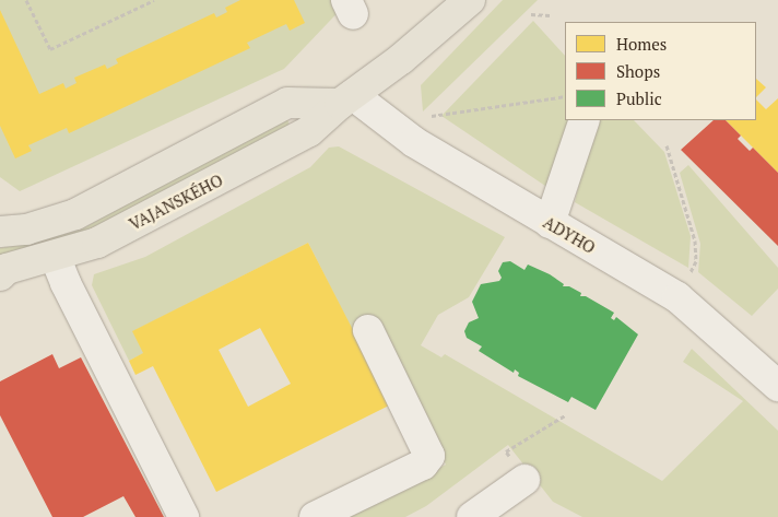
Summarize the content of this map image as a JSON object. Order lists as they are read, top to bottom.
{
  "streets": {
    "main road": ["VAJANSKÉHO"],
    "street": ["ADYHO"]
  },
  "crossings": [
    ["VAJANSKÉHO", "ADYHO"]
  ],
  "legend": ["Homes", "Shops", "Public"]
}
